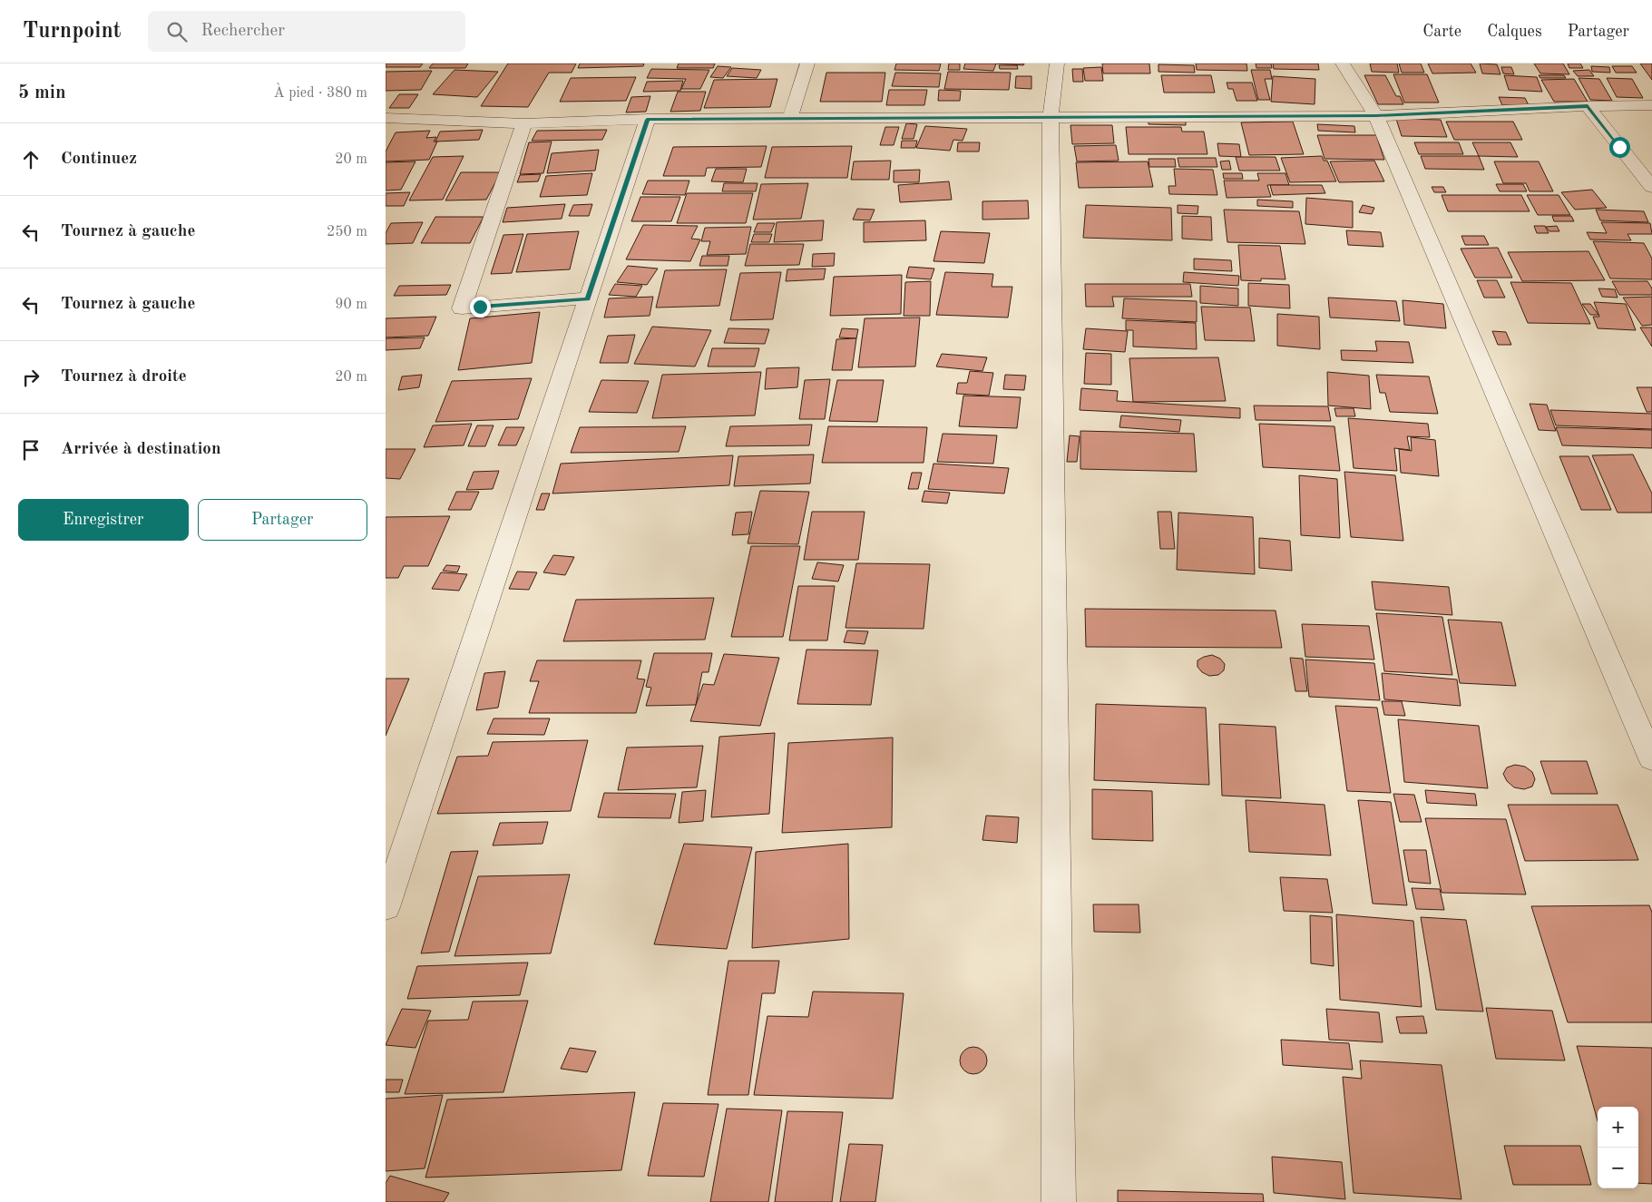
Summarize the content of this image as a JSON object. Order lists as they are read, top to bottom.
{
  "page": {
    "header": "Turnpoint",
    "search": "Rechercher",
    "nav": ["Carte", "Calques", "Partager"],
    "heading": ["5 min", "À pied · 380 m"],
    "list": [
      ["Continuez", "20 m"],
      ["Tournez à gauche", "250 m"],
      ["Tournez à gauche", "90 m"],
      ["Tournez à droite", "20 m"],
      "Arrivée à destination"
    ],
    "buttons": ["Enregistrer", "Partager"],
    "map_buttons": ["+", "−"]
  }
}
